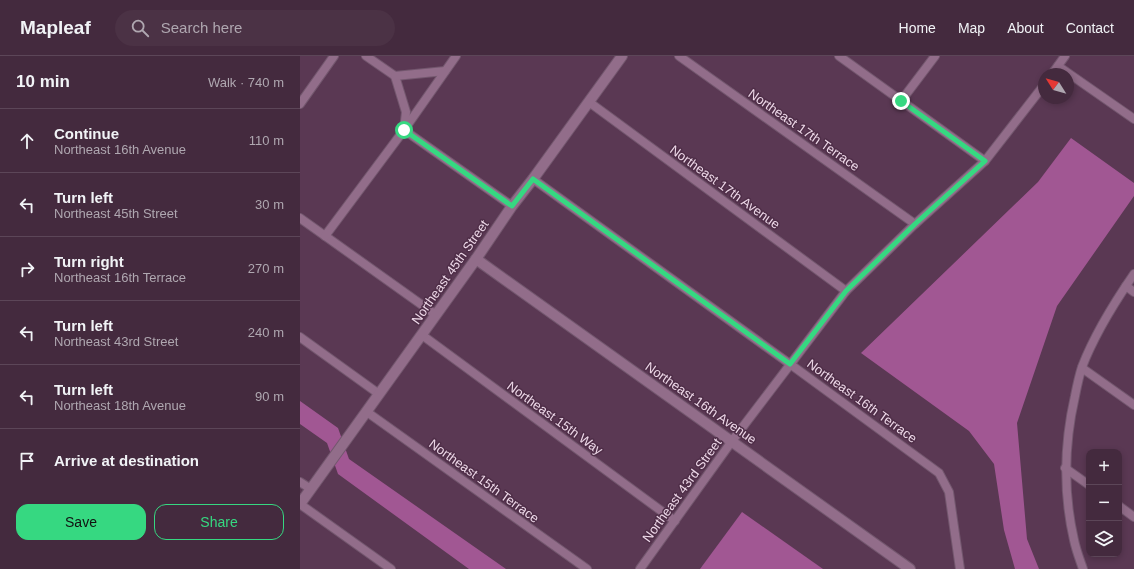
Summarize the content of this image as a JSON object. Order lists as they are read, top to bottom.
{
  "streets": {
    "street": [
      "Northeast 17th Terrace",
      "Northeast 17th Avenue",
      "Northeast 45th Street",
      "Northeast 16th Terrace",
      "Northeast 16th Avenue",
      "Northeast 15th Way",
      "Northeast 15th Terrace",
      "Northeast 43rd Street"
    ]
  },
  "crossings": [
    ["Northeast 17th Terrace", "Northeast 43rd Street"],
    ["Northeast 17th Avenue", "Northeast 45th Street"],
    ["Northeast 17th Avenue", "Northeast 43rd Street"],
    ["Northeast 45th Street", "Northeast 16th Terrace"],
    ["Northeast 45th Street", "Northeast 16th Avenue"],
    ["Northeast 45th Street", "Northeast 15th Way"],
    ["Northeast 45th Street", "Northeast 15th Terrace"],
    ["Northeast 16th Terrace", "Northeast 43rd Street"],
    ["Northeast 16th Avenue", "Northeast 43rd Street"],
    ["Northeast 15th Way", "Northeast 43rd Street"]
  ],
  "north": "top left",
  "page": {
    "header": "Mapleaf",
    "search": "Search here",
    "nav": [
      "Home",
      "Map",
      "About",
      "Contact"
    ],
    "heading": ["10 min", "Walk · 740 m"],
    "list": [
      ["Continue", "Northeast 16th Avenue", "110 m"],
      ["Turn left", "Northeast 45th Street", "30 m"],
      ["Turn right", "Northeast 16th Terrace", "270 m"],
      ["Turn left", "Northeast 43rd Street", "240 m"],
      ["Turn left", "Northeast 18th Avenue", "90 m"],
      "Arrive at destination"
    ],
    "map_buttons": ["+", "−"],
    "buttons": ["Save", "Share"]
  }
}
